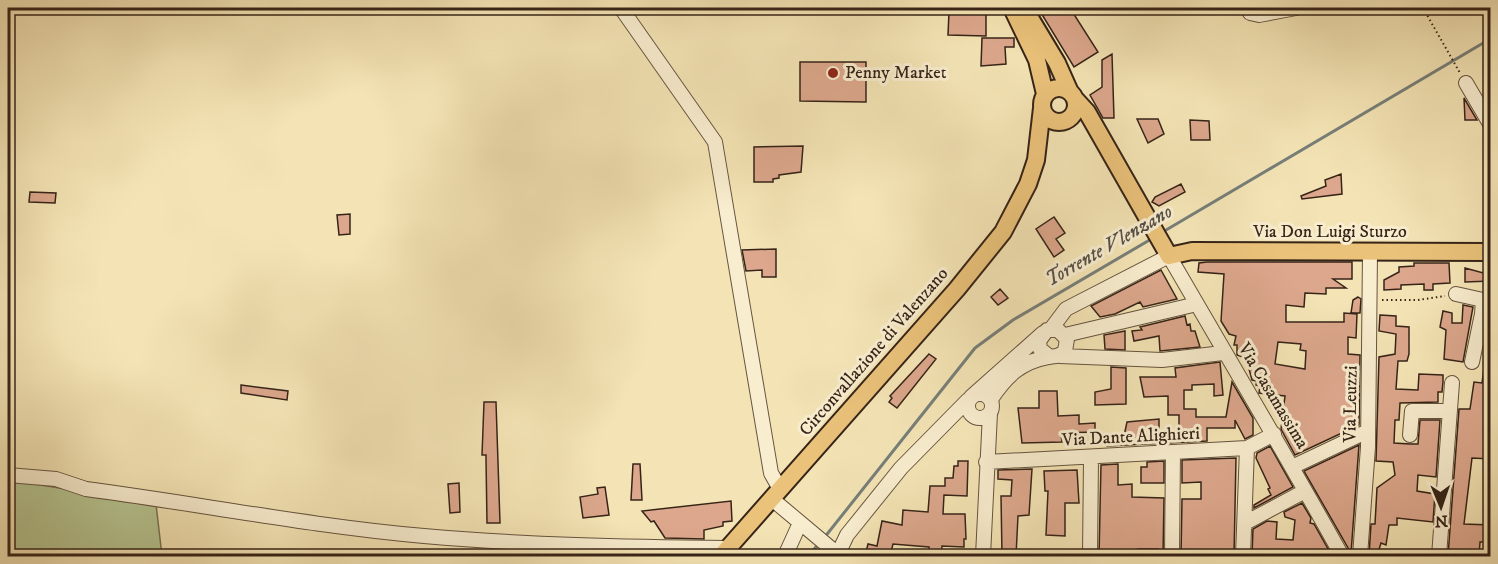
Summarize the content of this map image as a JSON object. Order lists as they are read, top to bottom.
{
  "streets": {
    "main road": ["Via Don Luigi Sturzo", "Circonvallazione di Valenzano"],
    "street": ["Via Casamassima", "Via Leuzzi", "Via Dante Alighieri"]
  },
  "crossings": [
    ["Via Don Luigi Sturzo", "Via Casamassima"],
    ["Via Don Luigi Sturzo", "Via Leuzzi"],
    ["Via Casamassima", "Via Dante Alighieri"]
  ],
  "water": ["Torrente Vlenzano"],
  "places": ["Penny Market"],
  "north": "bottom"
}
